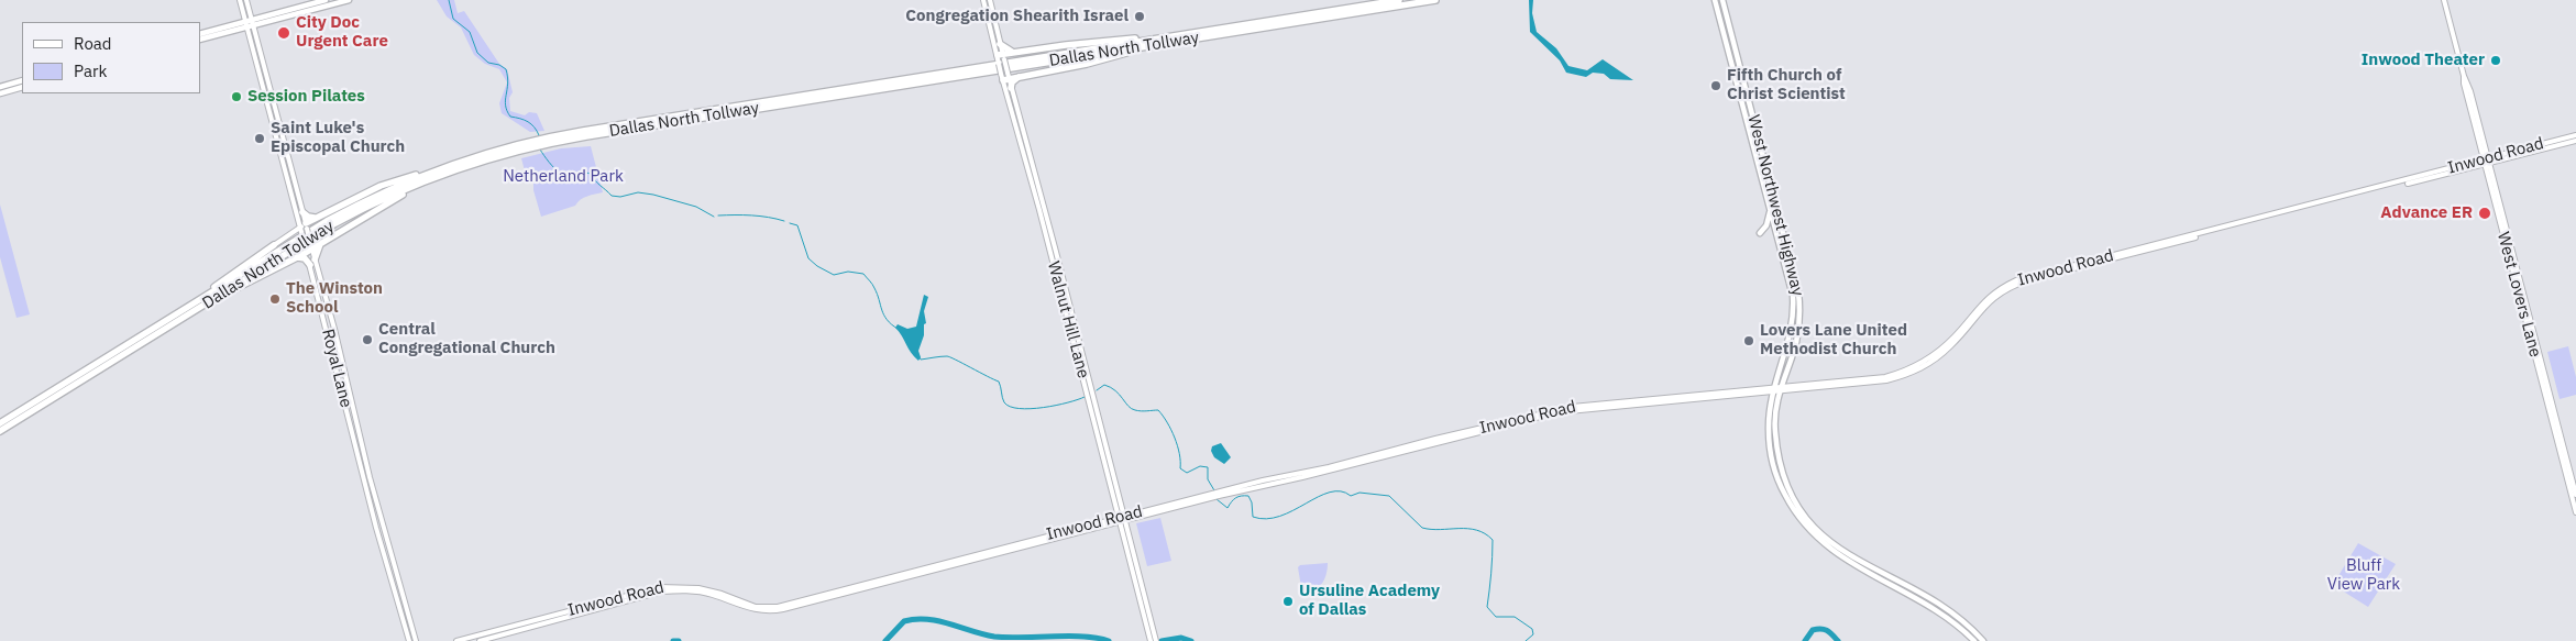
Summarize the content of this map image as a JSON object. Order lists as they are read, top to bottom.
{
  "streets": {
    "highway": ["Dallas North Tollway"],
    "main road": [
      "Inwood Road",
      "West Northwest Highway",
      "West Lovers Lane",
      "Walnut Hill Lane",
      "Royal Lane"
    ]
  },
  "crossings": [
    ["Inwood Road", "West Northwest Highway"],
    ["Inwood Road", "West Lovers Lane"],
    ["Inwood Road", "Walnut Hill Lane"]
  ],
  "parks": ["Netherland Park", "Bluff View Park"],
  "places": [
    "Congregation Shearith Israel",
    "City Doc Urgent Care",
    "Inwood Theater",
    "Fifth Church of Christ Scientist",
    "Session Pilates",
    "Saint Luke's Episcopal Church",
    "Advance ER",
    "The Winston School",
    "Central Congregational Church",
    "Lovers Lane United Methodist Church",
    "Ursuline Academy of Dallas"
  ],
  "legend": ["Road", "Park"]
}
